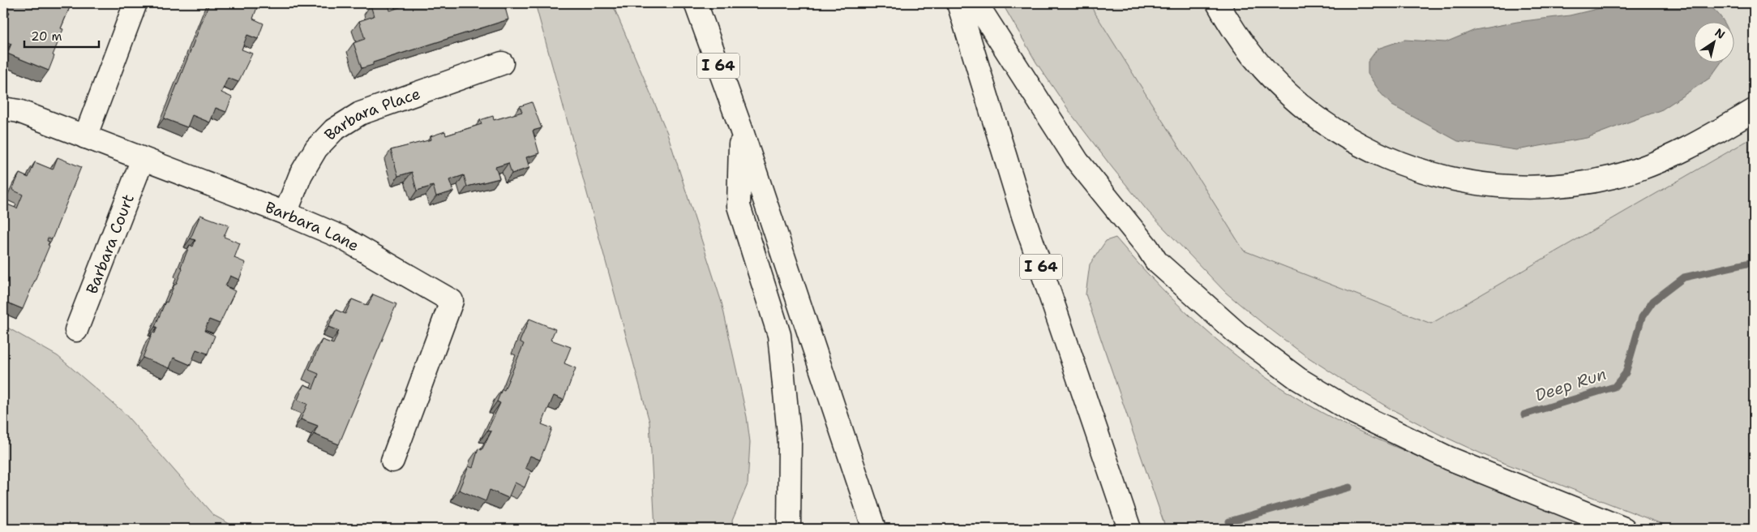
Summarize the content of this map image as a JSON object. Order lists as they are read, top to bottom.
{
  "streets": {
    "main road": [
      "I 64",
      "Barbara Place",
      "Barbara Lane",
      "Barbara Court"
    ]
  },
  "crossings": [
    ["Barbara Place", "Barbara Lane"],
    ["Barbara Lane", "Barbara Court"]
  ],
  "water": ["Deep Run"],
  "scale_bar": "20 m",
  "north": "top right"
}
